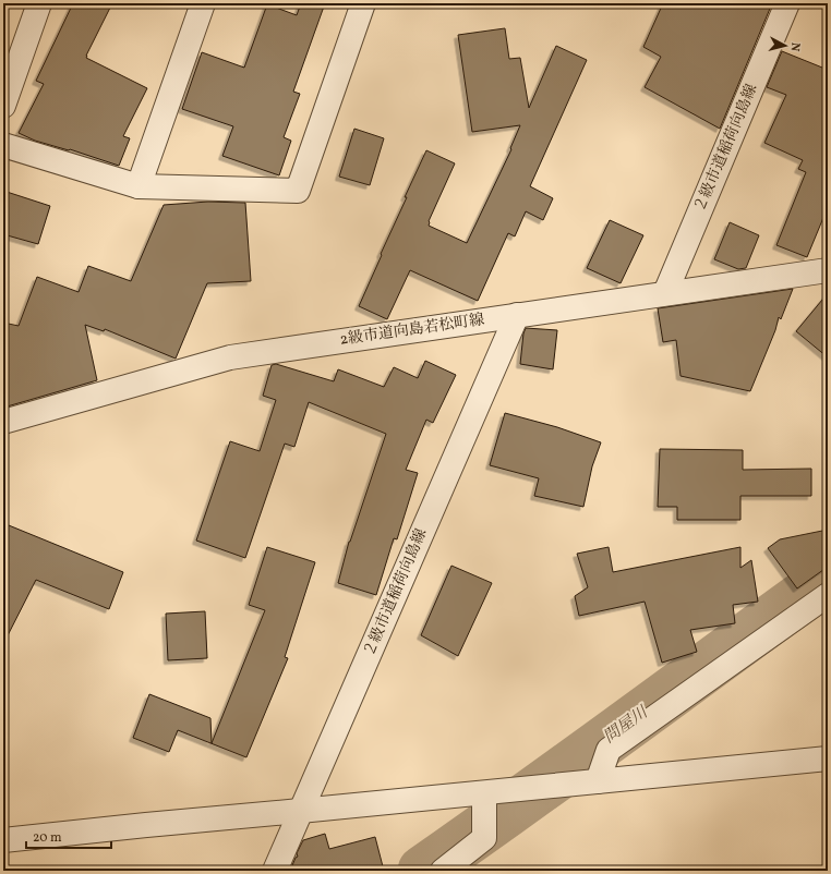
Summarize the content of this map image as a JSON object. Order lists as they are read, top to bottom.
{
  "streets": {
    "street": ["２級市道稲荷向島線", "2級市道向島若松町線"]
  },
  "crossings": [
    ["２級市道稲荷向島線", "2級市道向島若松町線"]
  ],
  "water": ["問屋川"],
  "scale_bar": "20 m",
  "north": "right"
}
